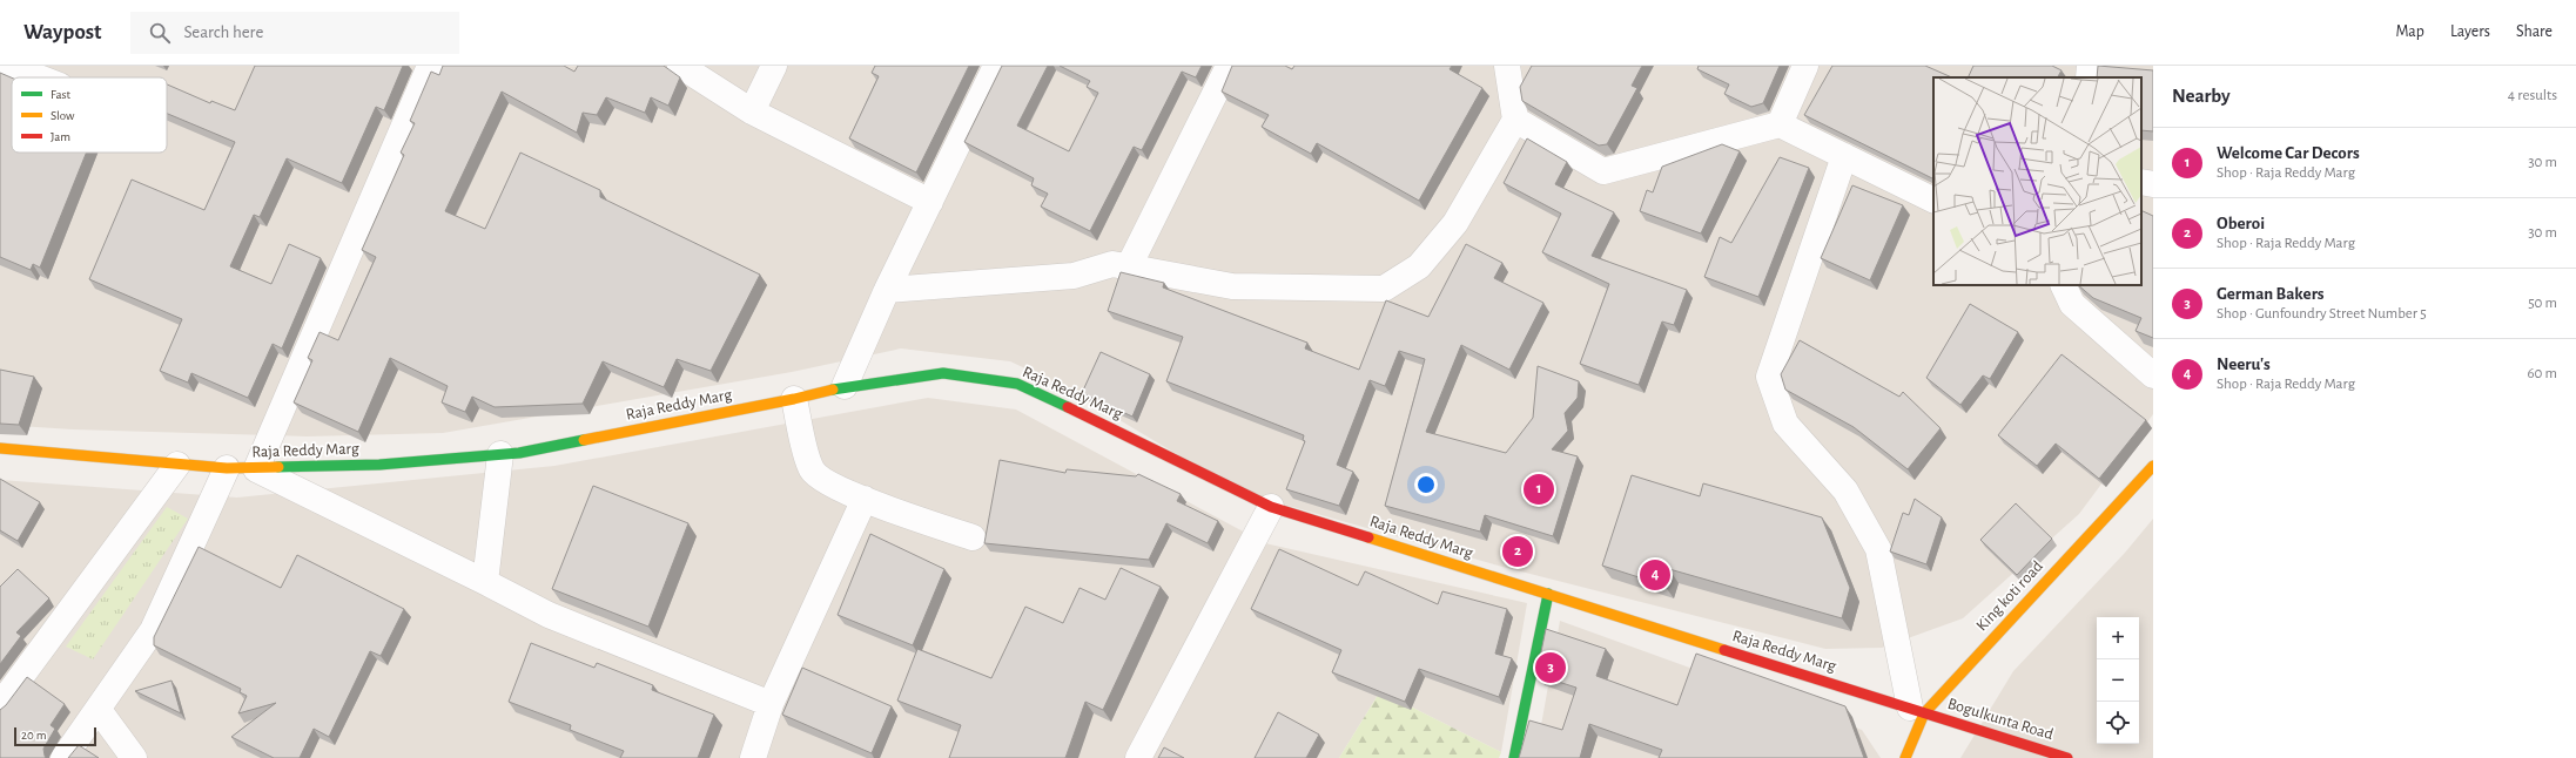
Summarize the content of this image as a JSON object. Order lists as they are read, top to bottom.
{
  "streets": {
    "street": ["Raja Reddy Marg", "King koti road", "Bogulkunta Road"]
  },
  "crossings": [
    ["Raja Reddy Marg", "King koti road"],
    ["Raja Reddy Marg", "Bogulkunta Road"],
    ["King koti road", "Bogulkunta Road"]
  ],
  "legend": ["Fast", "Slow", "Jam"],
  "scale_bar": "20 m",
  "page": {
    "header": "Waypost",
    "search": "Search here",
    "nav": ["Map", "Layers", "Share"],
    "heading": ["Nearby", "4 results"],
    "list": [
      {
        "mark": "1",
        "name": "Welcome Car Decors",
        "note": "Shop · Raja Reddy Marg",
        "value": "30 m"
      },
      {
        "mark": "2",
        "name": "Oberoi",
        "note": "Shop · Raja Reddy Marg",
        "value": "30 m"
      },
      {
        "mark": "3",
        "name": "German Bakers",
        "note": "Shop · Gunfoundry Street Number 5",
        "value": "50 m"
      },
      {
        "mark": "4",
        "name": "Neeru's",
        "note": "Shop · Raja Reddy Marg",
        "value": "60 m"
      }
    ],
    "pins": [
      "1",
      "2",
      "4",
      "3"
    ],
    "map_buttons": ["+", "−"],
    "scale": "20 m"
  }
}
